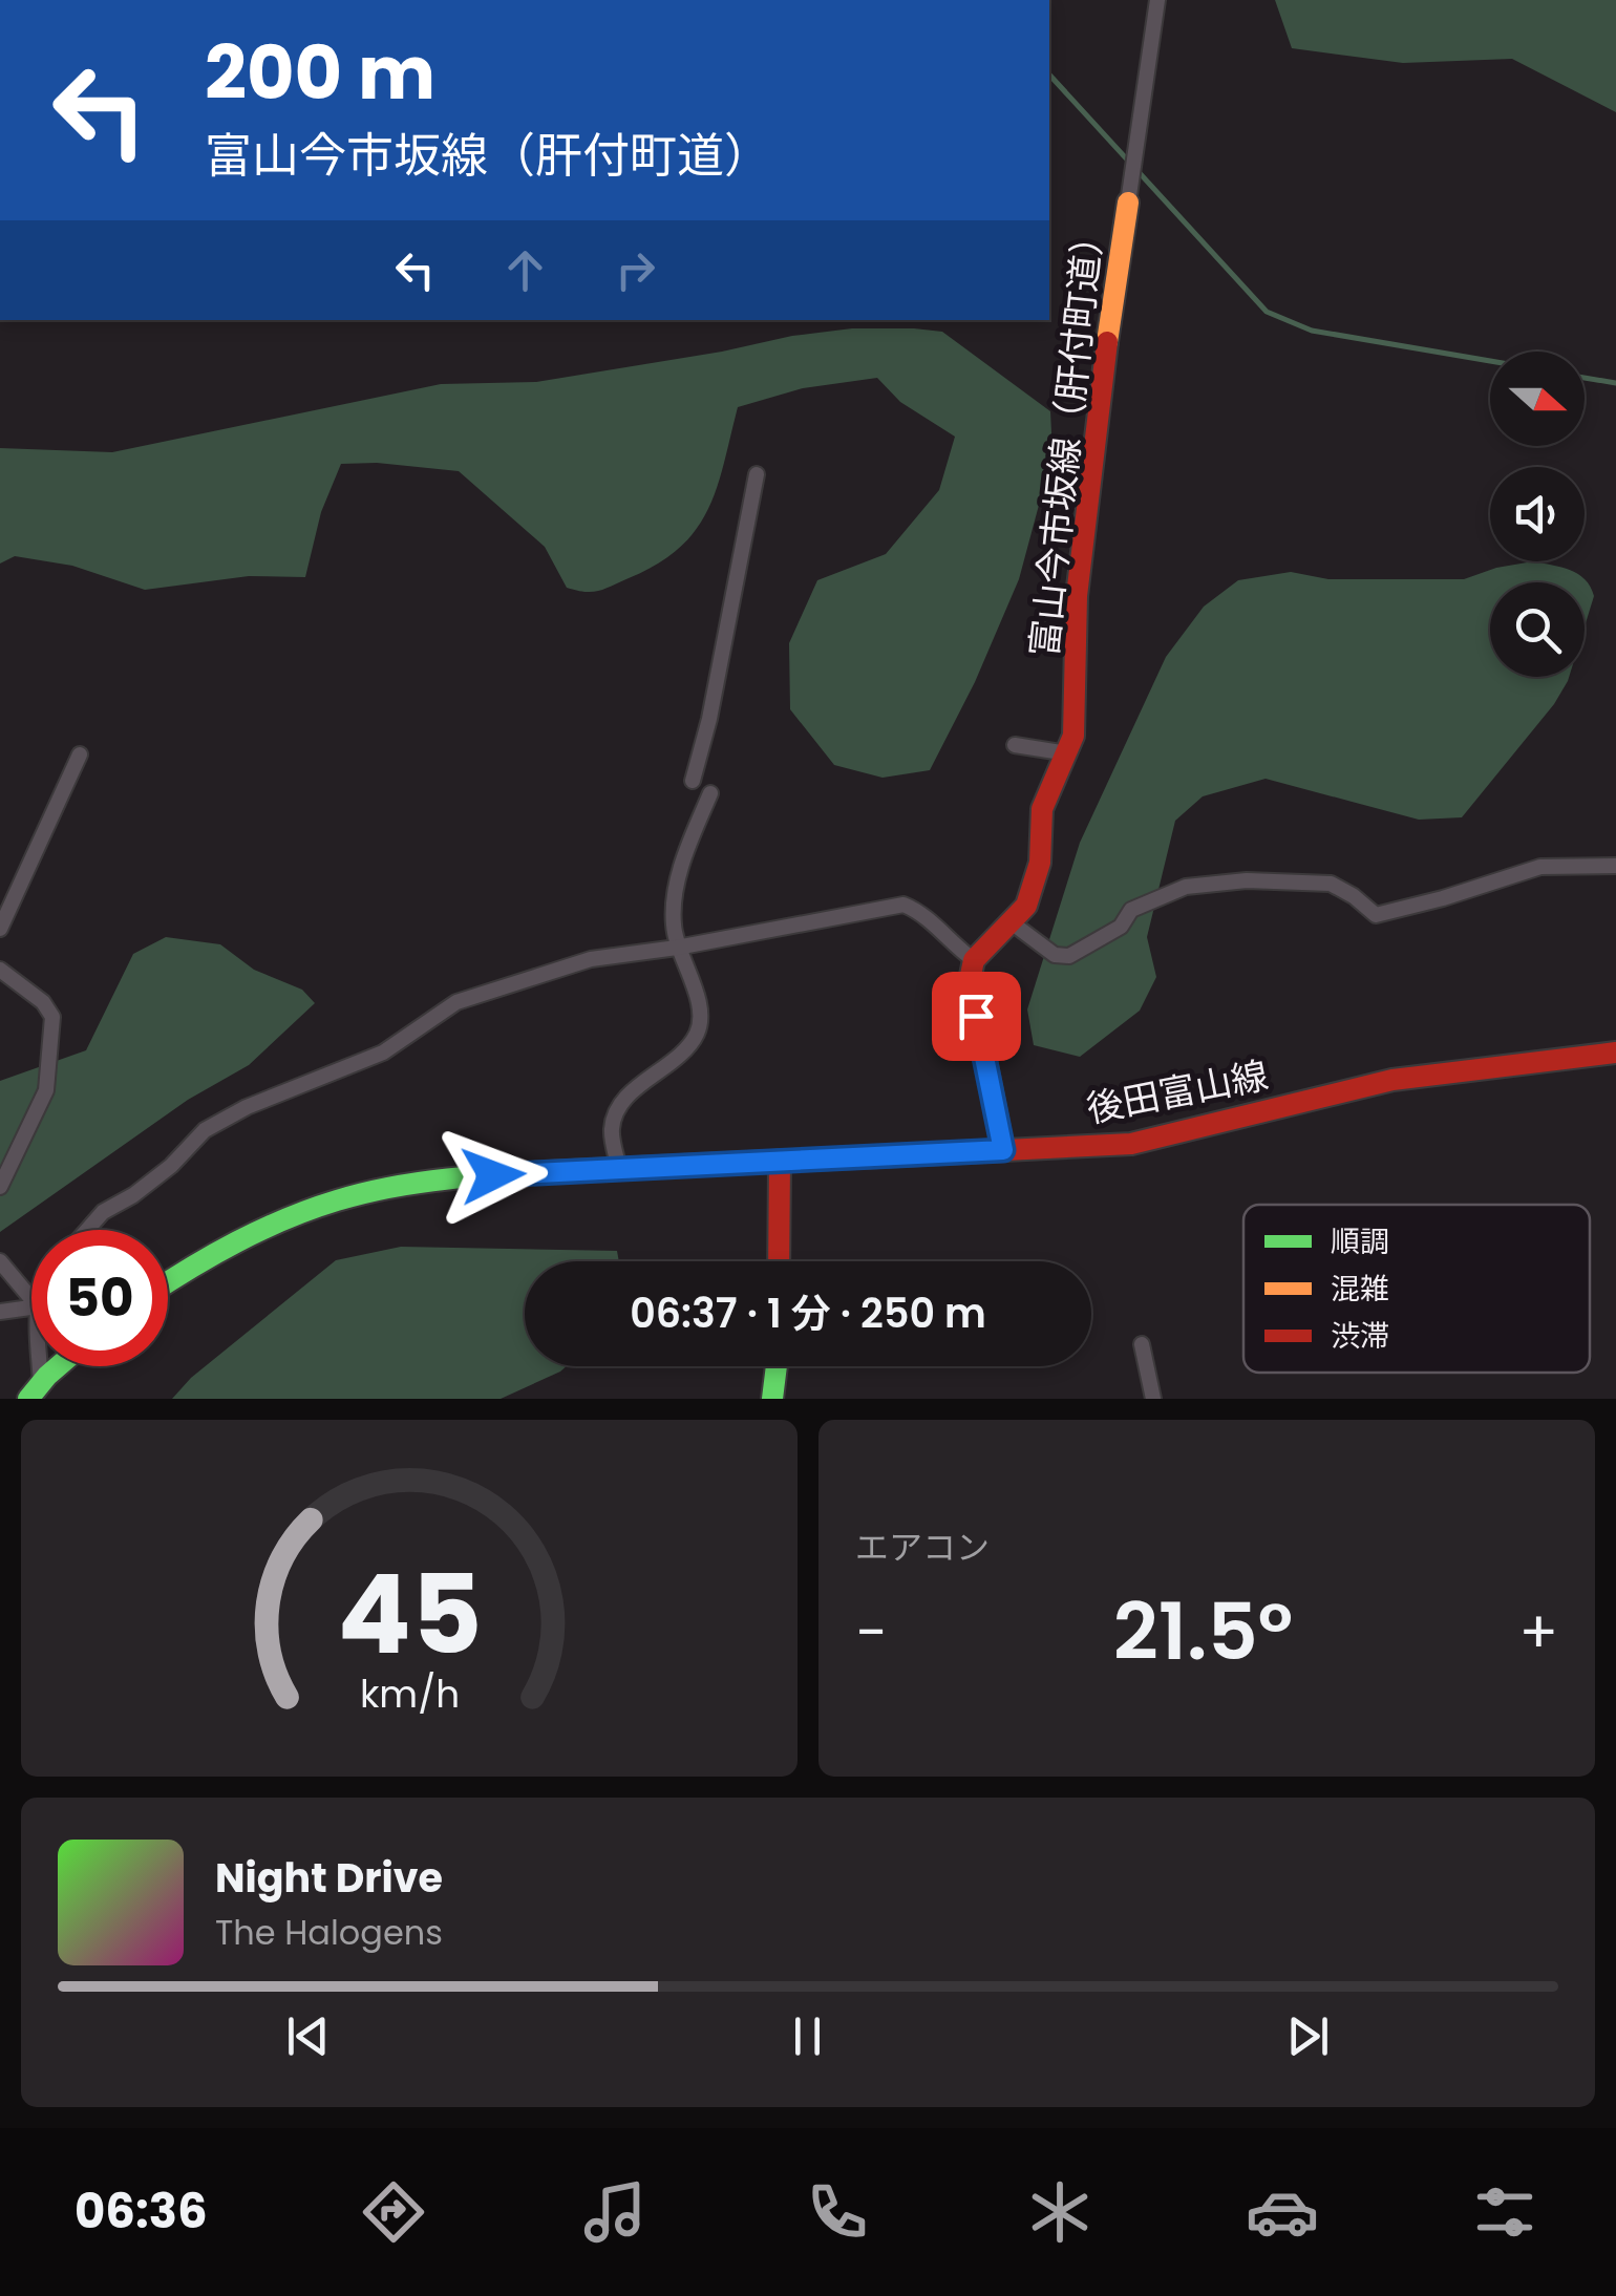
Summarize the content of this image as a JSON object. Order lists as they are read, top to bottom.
{
  "streets": {
    "main road": ["富山今市坂線（肝付町道）", "後田富山線"]
  },
  "legend": ["順調", "混雑", "渋滞"],
  "north": "right",
  "page": {
    "turn": ["200 m", "富山今市坂線（肝付町道）"],
    "limit": "50",
    "trip": "06:37 · 1 分 · 250 m",
    "tile": "エアコン",
    "heat": ["−", "21.5°", "+"],
    "song": ["Night Drive", "The Halogens"],
    "tabs": "06:36",
    "gauge": ["45", "km/h"]
  }
}
